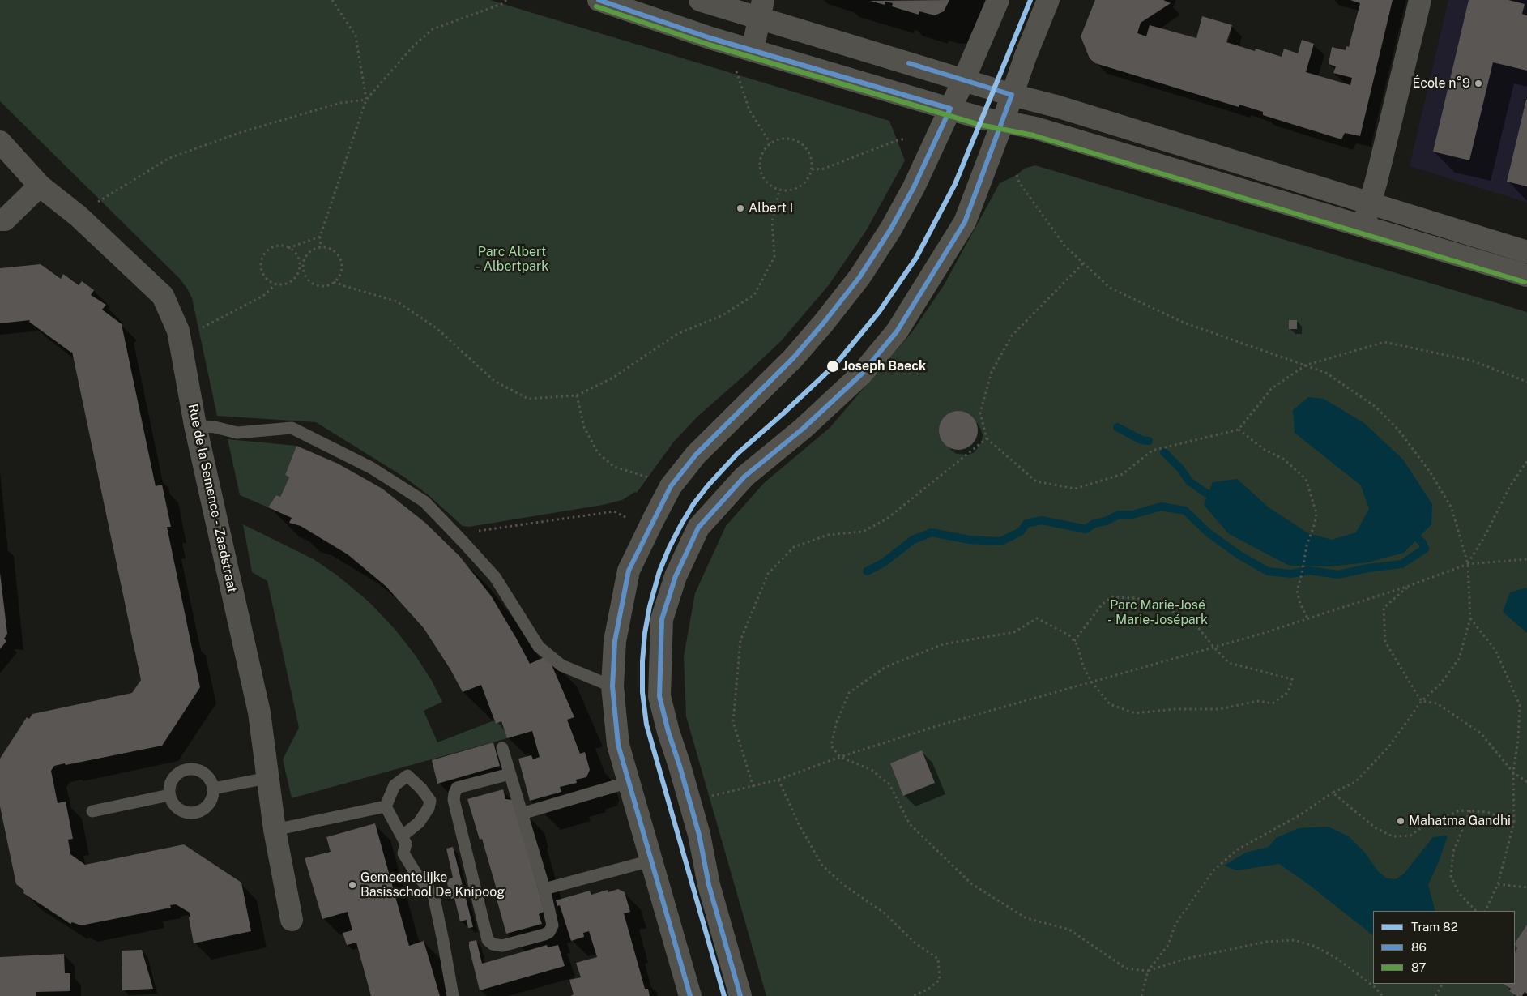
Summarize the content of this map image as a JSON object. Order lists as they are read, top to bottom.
{
  "streets": {
    "street": ["Rue de la Semence - Zaadstraat"]
  },
  "parks": ["Parc Albert - Albertpark", "Parc Marie-José - Marie-Josépark"],
  "places": [
    "École n°9",
    "Albert I",
    "Joseph Baeck",
    "Mahatma Gandhi",
    "Gemeentelijke Basisschool De Knipoog"
  ],
  "lines": ["tram line 82", "transit line 86", "transit line 87"],
  "legend": ["Tram 82", "86", "87"]
}
